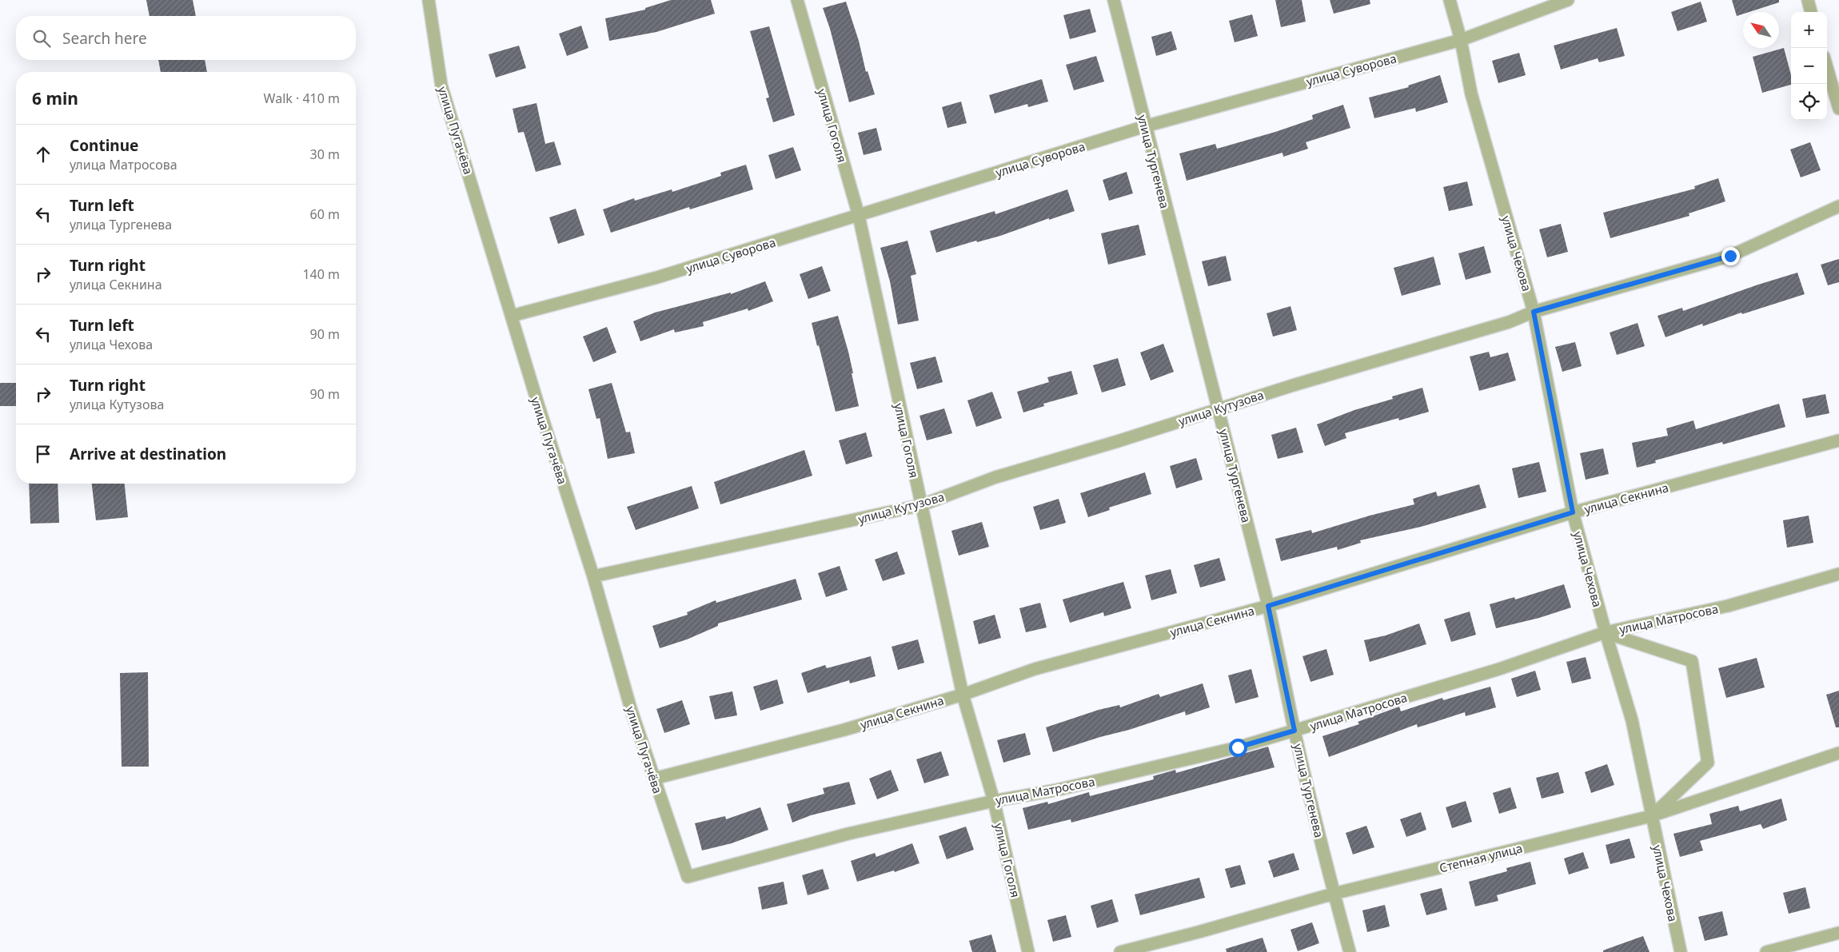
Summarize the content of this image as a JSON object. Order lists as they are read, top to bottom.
{
  "streets": {
    "street": [
      "улица Суворова",
      "улица Гоголя",
      "улица Пугачёва",
      "улица Тургенева",
      "улица Чехова",
      "улица Кутузова",
      "улица Секнина",
      "улица Матросова",
      "Степная улица"
    ]
  },
  "crossings": [
    ["улица Суворова", "улица Гоголя"],
    ["улица Суворова", "улица Пугачёва"],
    ["улица Суворова", "улица Тургенева"],
    ["улица Суворова", "улица Чехова"],
    ["улица Гоголя", "улица Кутузова"],
    ["улица Гоголя", "улица Секнина"],
    ["улица Гоголя", "улица Матросова"],
    ["улица Пугачёва", "улица Кутузова"],
    ["улица Пугачёва", "улица Секнина"],
    ["улица Пугачёва", "улица Матросова"],
    ["улица Тургенева", "улица Кутузова"],
    ["улица Тургенева", "улица Секнина"],
    ["улица Тургенева", "улица Матросова"],
    ["улица Тургенева", "Степная улица"],
    ["улица Чехова", "улица Кутузова"],
    ["улица Чехова", "улица Секнина"],
    ["улица Чехова", "улица Матросова"],
    ["улица Чехова", "Степная улица"]
  ],
  "north": "top left",
  "page": {
    "map_buttons": ["+", "−"],
    "search": "Search here",
    "heading": ["6 min", "Walk · 410 m"],
    "list": [
      ["Continue", "улица Матросова", "30 m"],
      ["Turn left", "улица Тургенева", "60 m"],
      ["Turn right", "улица Секнина", "140 m"],
      ["Turn left", "улица Чехова", "90 m"],
      ["Turn right", "улица Кутузова", "90 m"],
      "Arrive at destination"
    ]
  }
}
